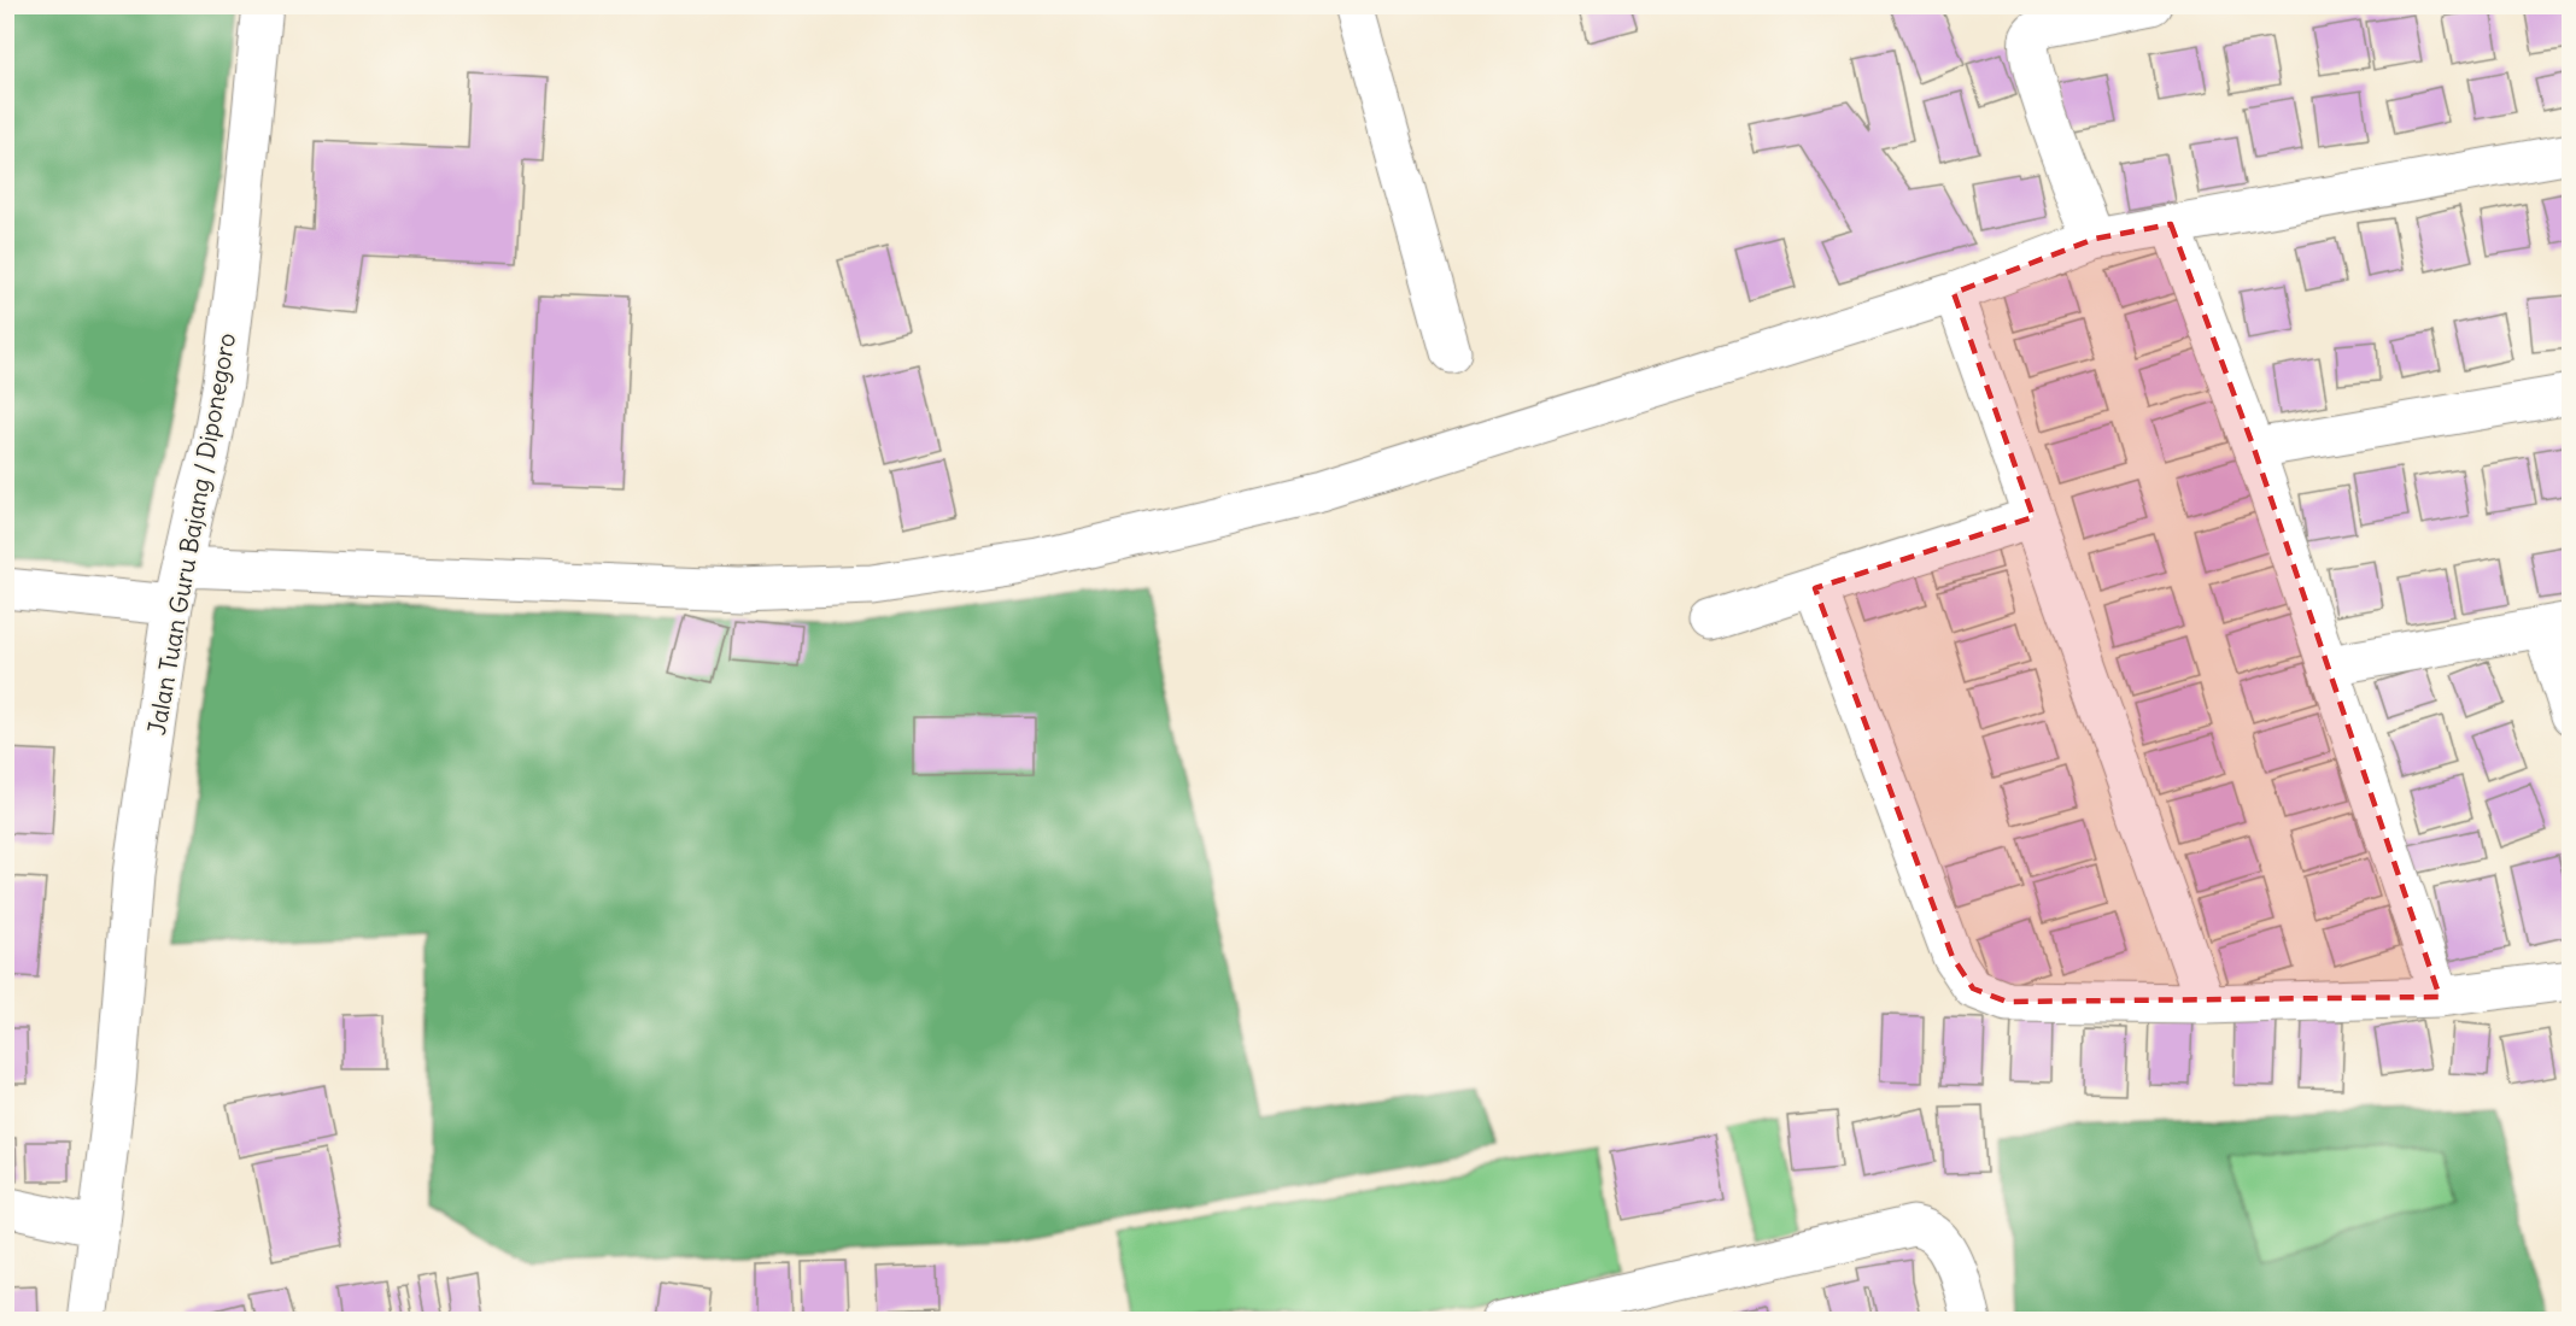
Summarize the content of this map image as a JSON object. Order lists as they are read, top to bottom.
{
  "streets": {
    "street": ["Jalan Tuan Guru Bajang / Diponegoro"]
  }
}
